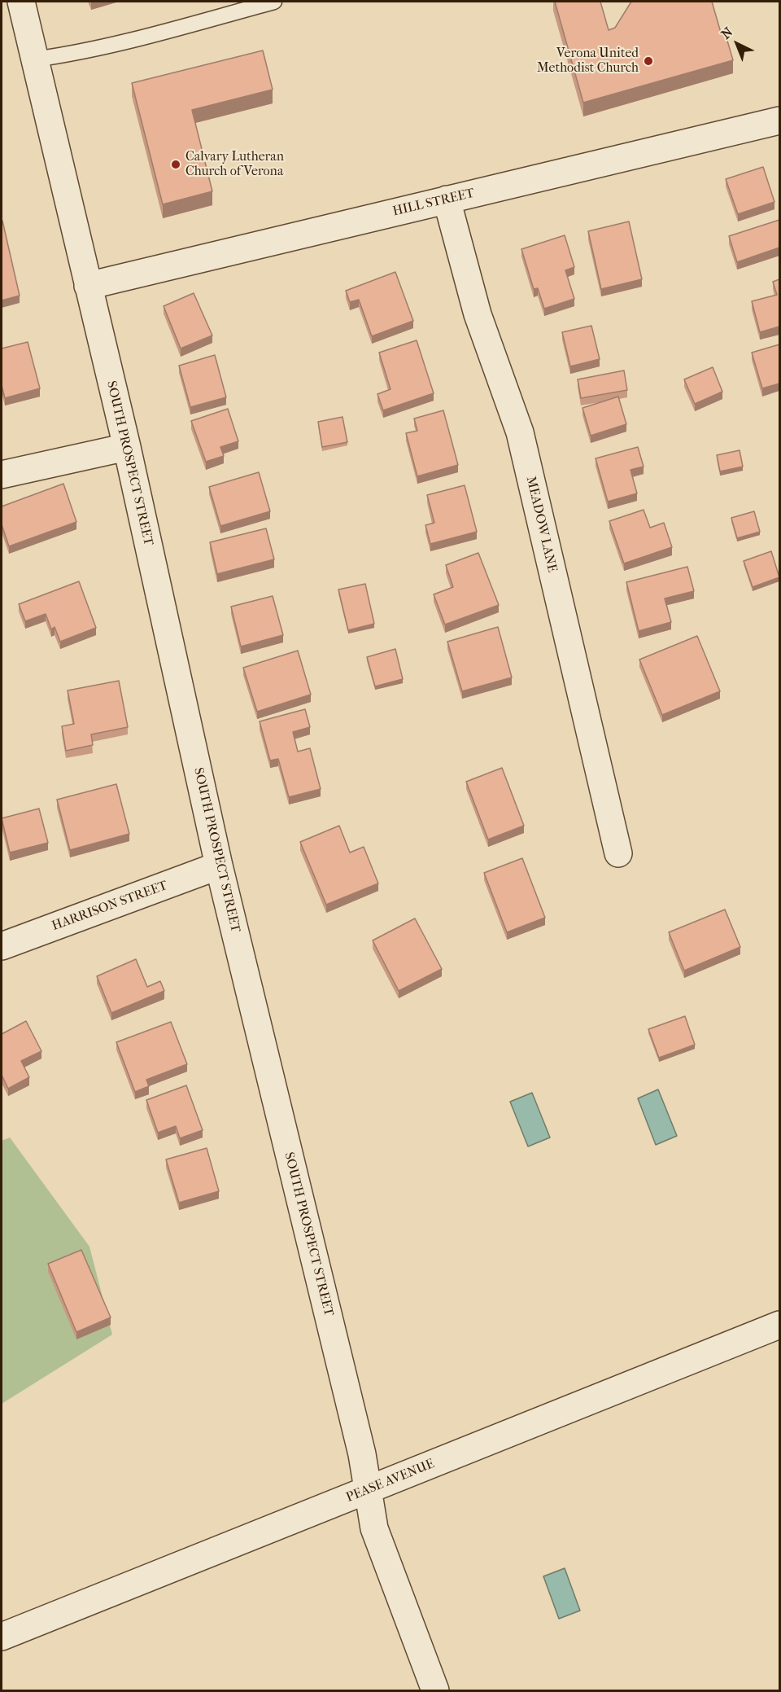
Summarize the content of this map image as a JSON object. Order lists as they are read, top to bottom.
{
  "streets": {
    "street": [
      "HILL STREET",
      "SOUTH PROSPECT STREET",
      "MEADOW LANE",
      "HARRISON STREET",
      "PEASE AVENUE"
    ]
  },
  "crossings": [
    ["HILL STREET", "SOUTH PROSPECT STREET"],
    ["HILL STREET", "MEADOW LANE"],
    ["SOUTH PROSPECT STREET", "HARRISON STREET"],
    ["SOUTH PROSPECT STREET", "PEASE AVENUE"]
  ],
  "places": ["Verona United Methodist Church", "Calvary Lutheran Church of Verona"],
  "north": "top left"
}
